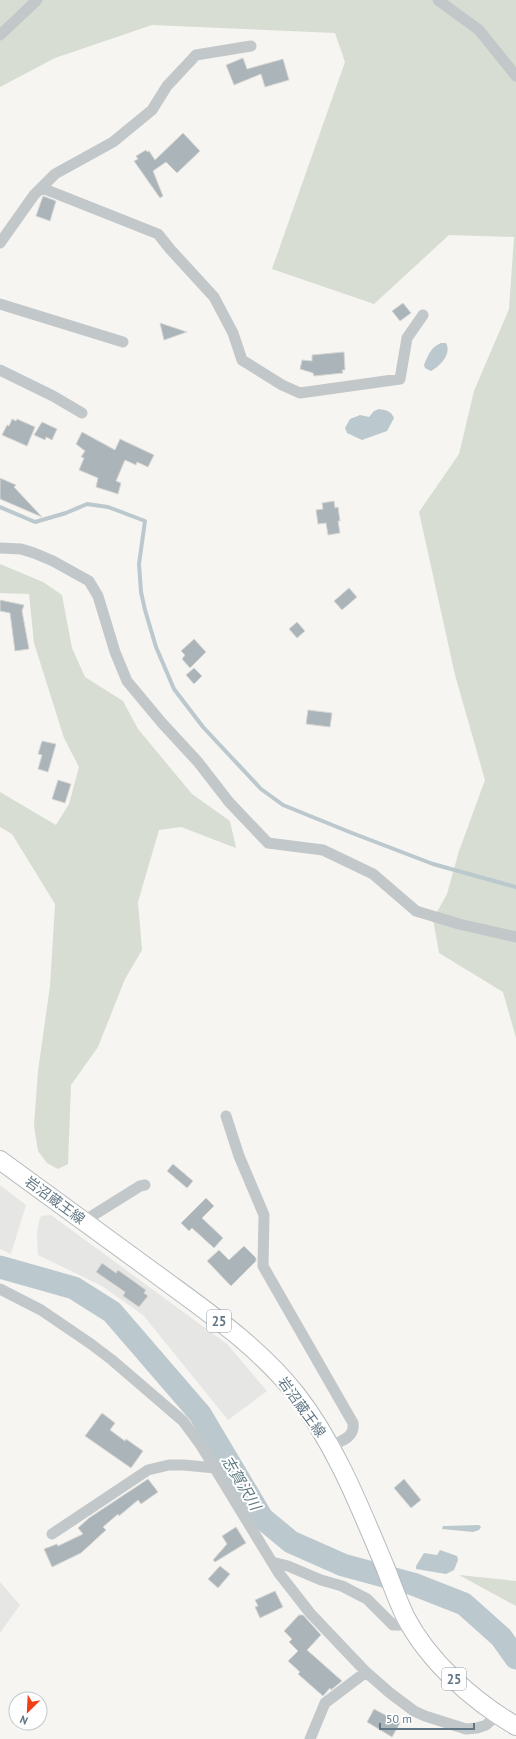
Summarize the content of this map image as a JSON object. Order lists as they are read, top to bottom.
{
  "streets": {
    "main road": ["岩沼蔵王線", "25"]
  },
  "water": ["志賀沢川"],
  "scale_bar": "50 m",
  "north": "bottom left"
}
